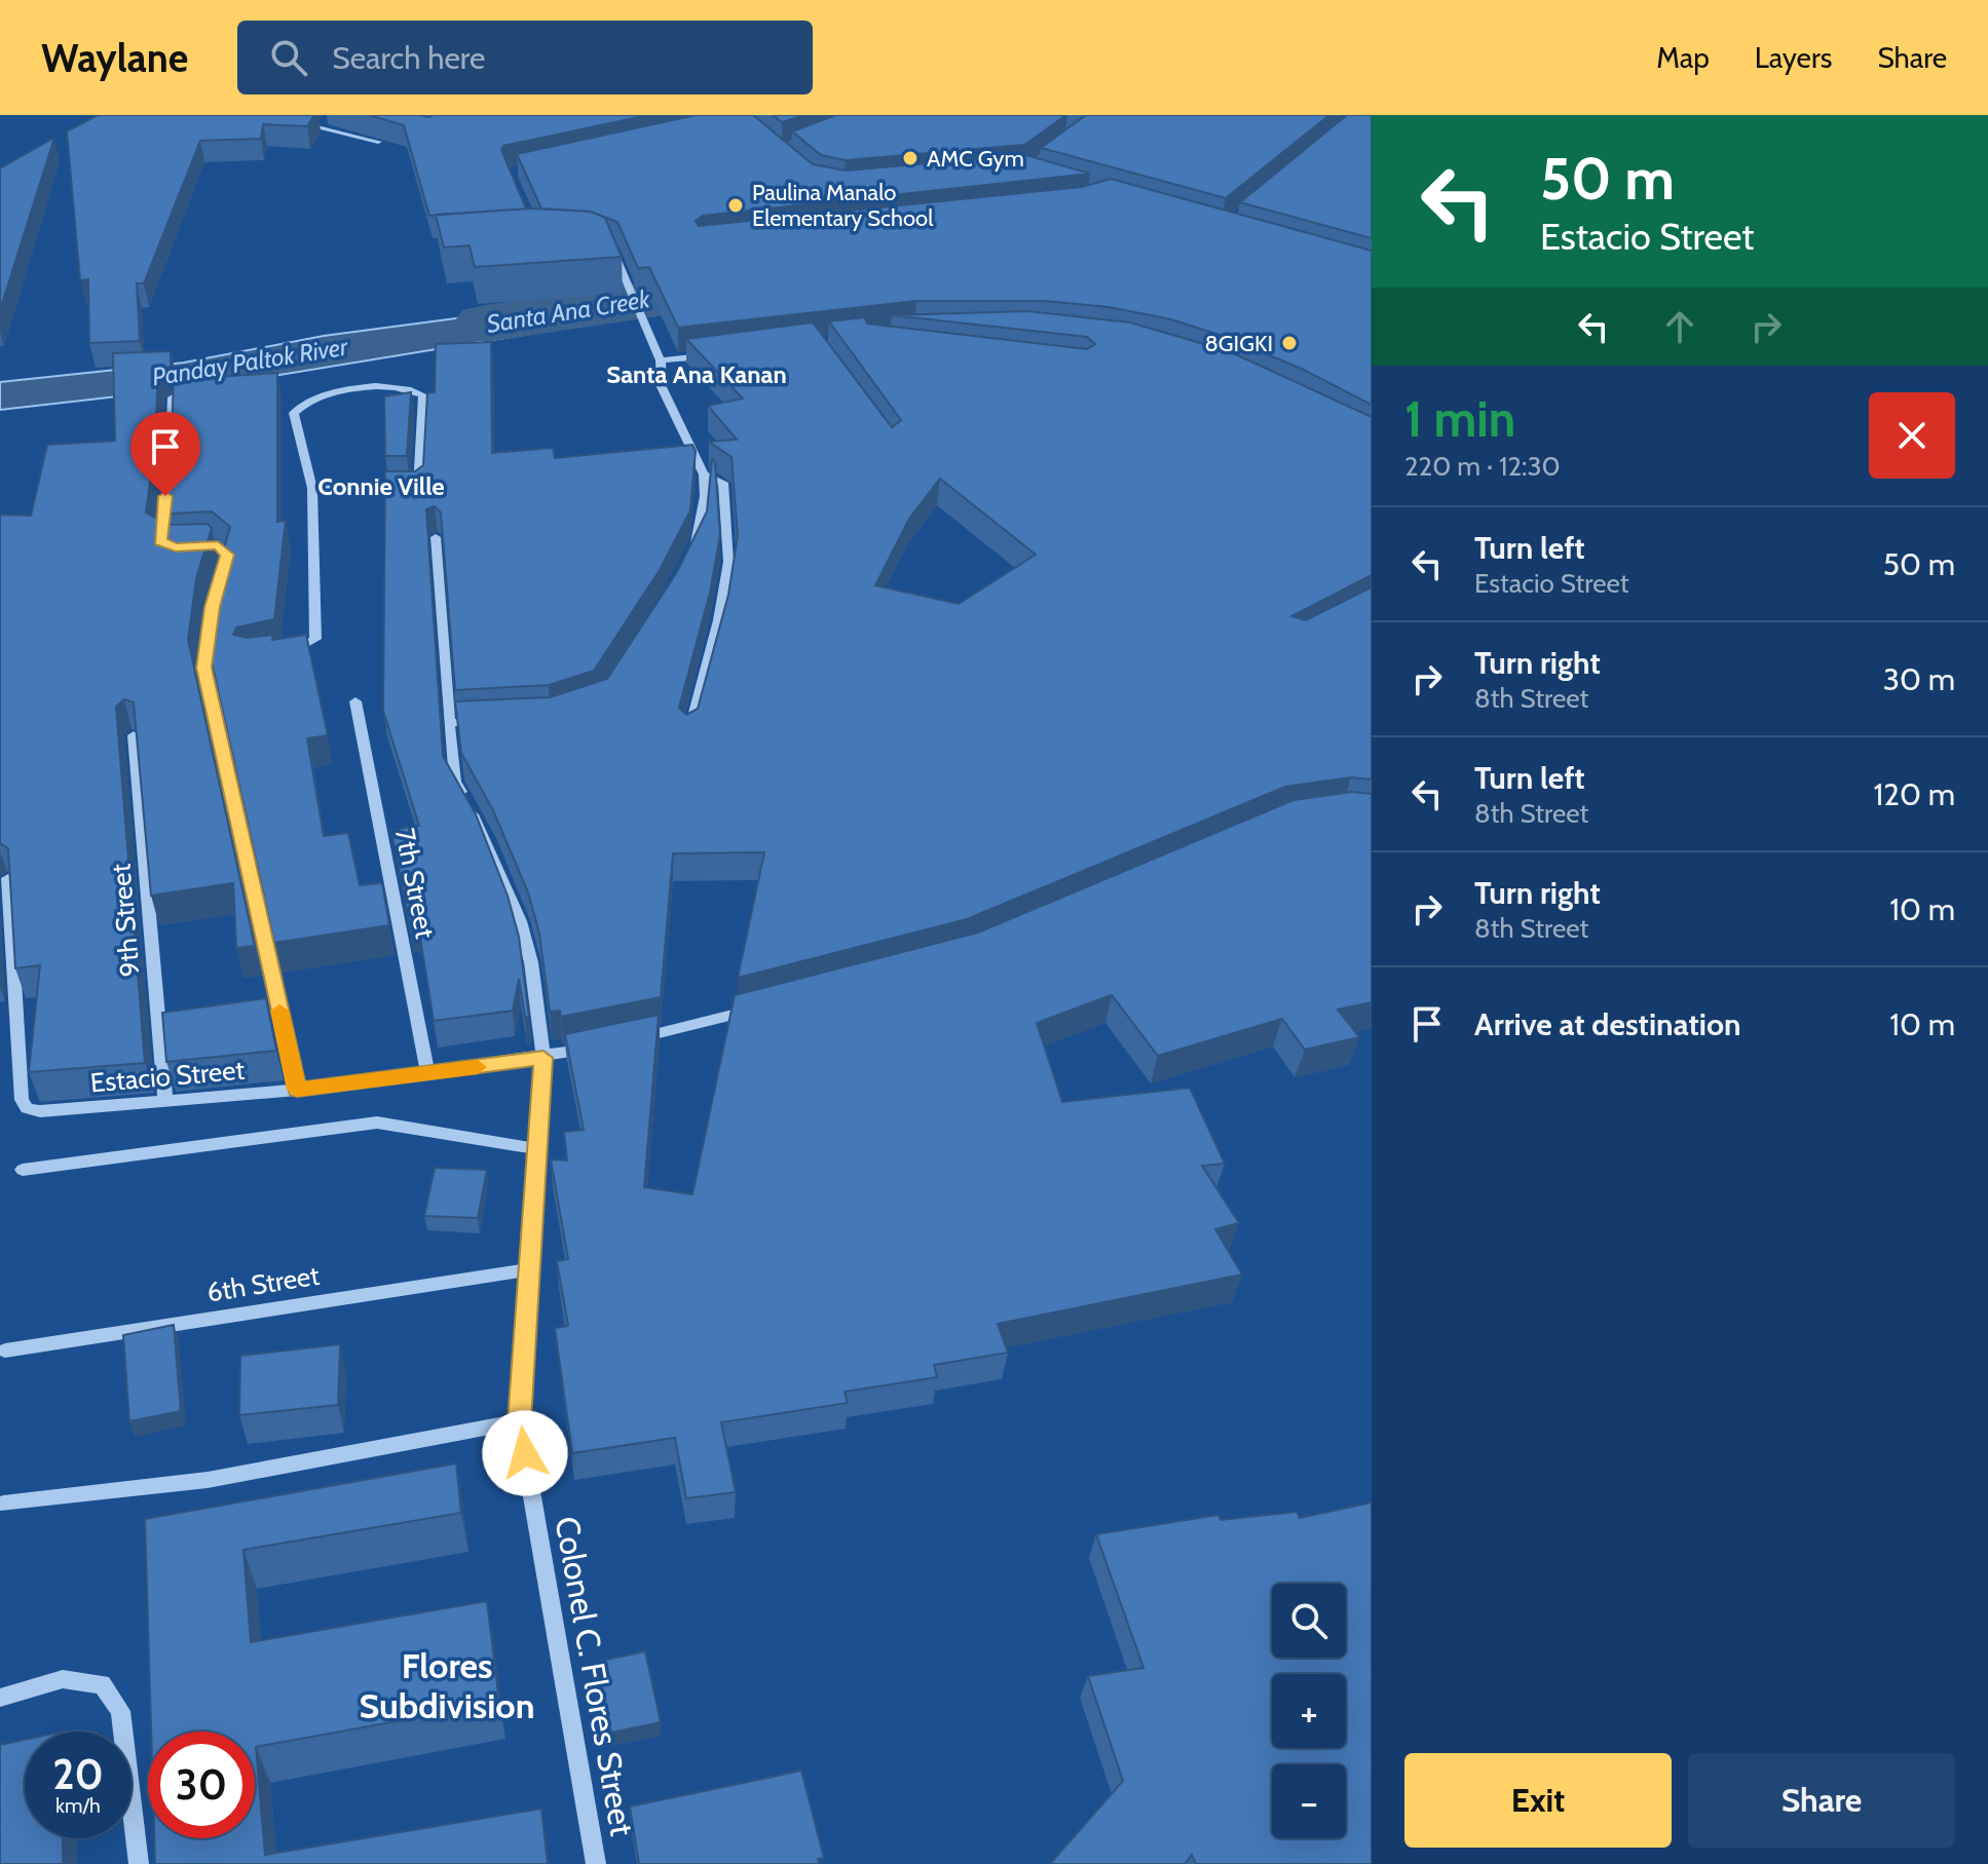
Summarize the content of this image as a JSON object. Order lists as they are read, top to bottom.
{
  "streets": {
    "street": [
      "7th Street",
      "9th Street",
      "Estacio Street",
      "6th Street",
      "Colonel C. Flores Street"
    ]
  },
  "crossings": [
    ["7th Street", "Estacio Street"],
    ["9th Street", "Estacio Street"],
    ["Estacio Street", "Colonel C. Flores Street"],
    ["6th Street", "Colonel C. Flores Street"]
  ],
  "districts": ["Santa Ana Kanan", "Connie Ville", "Flores Subdivision"],
  "water": ["Santa Ana Creek", "Panday Paltok River"],
  "places": ["AMC Gym", "Paulina Manalo Elementary School", "8GIGKI"],
  "page": {
    "header": "Waylane",
    "search": "Search here",
    "nav": ["Map", "Layers", "Share"],
    "turn": ["50 m", "Estacio Street"],
    "heading": ["1 min", "220 m · 12:30"],
    "list": [
      {
        "name": "Turn left",
        "note": "Estacio Street",
        "value": "50 m"
      },
      {
        "name": "Turn right",
        "note": "8th Street",
        "value": "30 m"
      },
      {
        "name": "Turn left",
        "note": "8th Street",
        "value": "120 m"
      },
      {
        "name": "Turn right",
        "note": "8th Street",
        "value": "10 m"
      },
      {
        "name": "Arrive at destination",
        "value": "10 m"
      }
    ],
    "map_buttons": ["+", "−"],
    "speed": "20 km/h",
    "limit": "30",
    "buttons": ["Exit", "Share"]
  }
}
